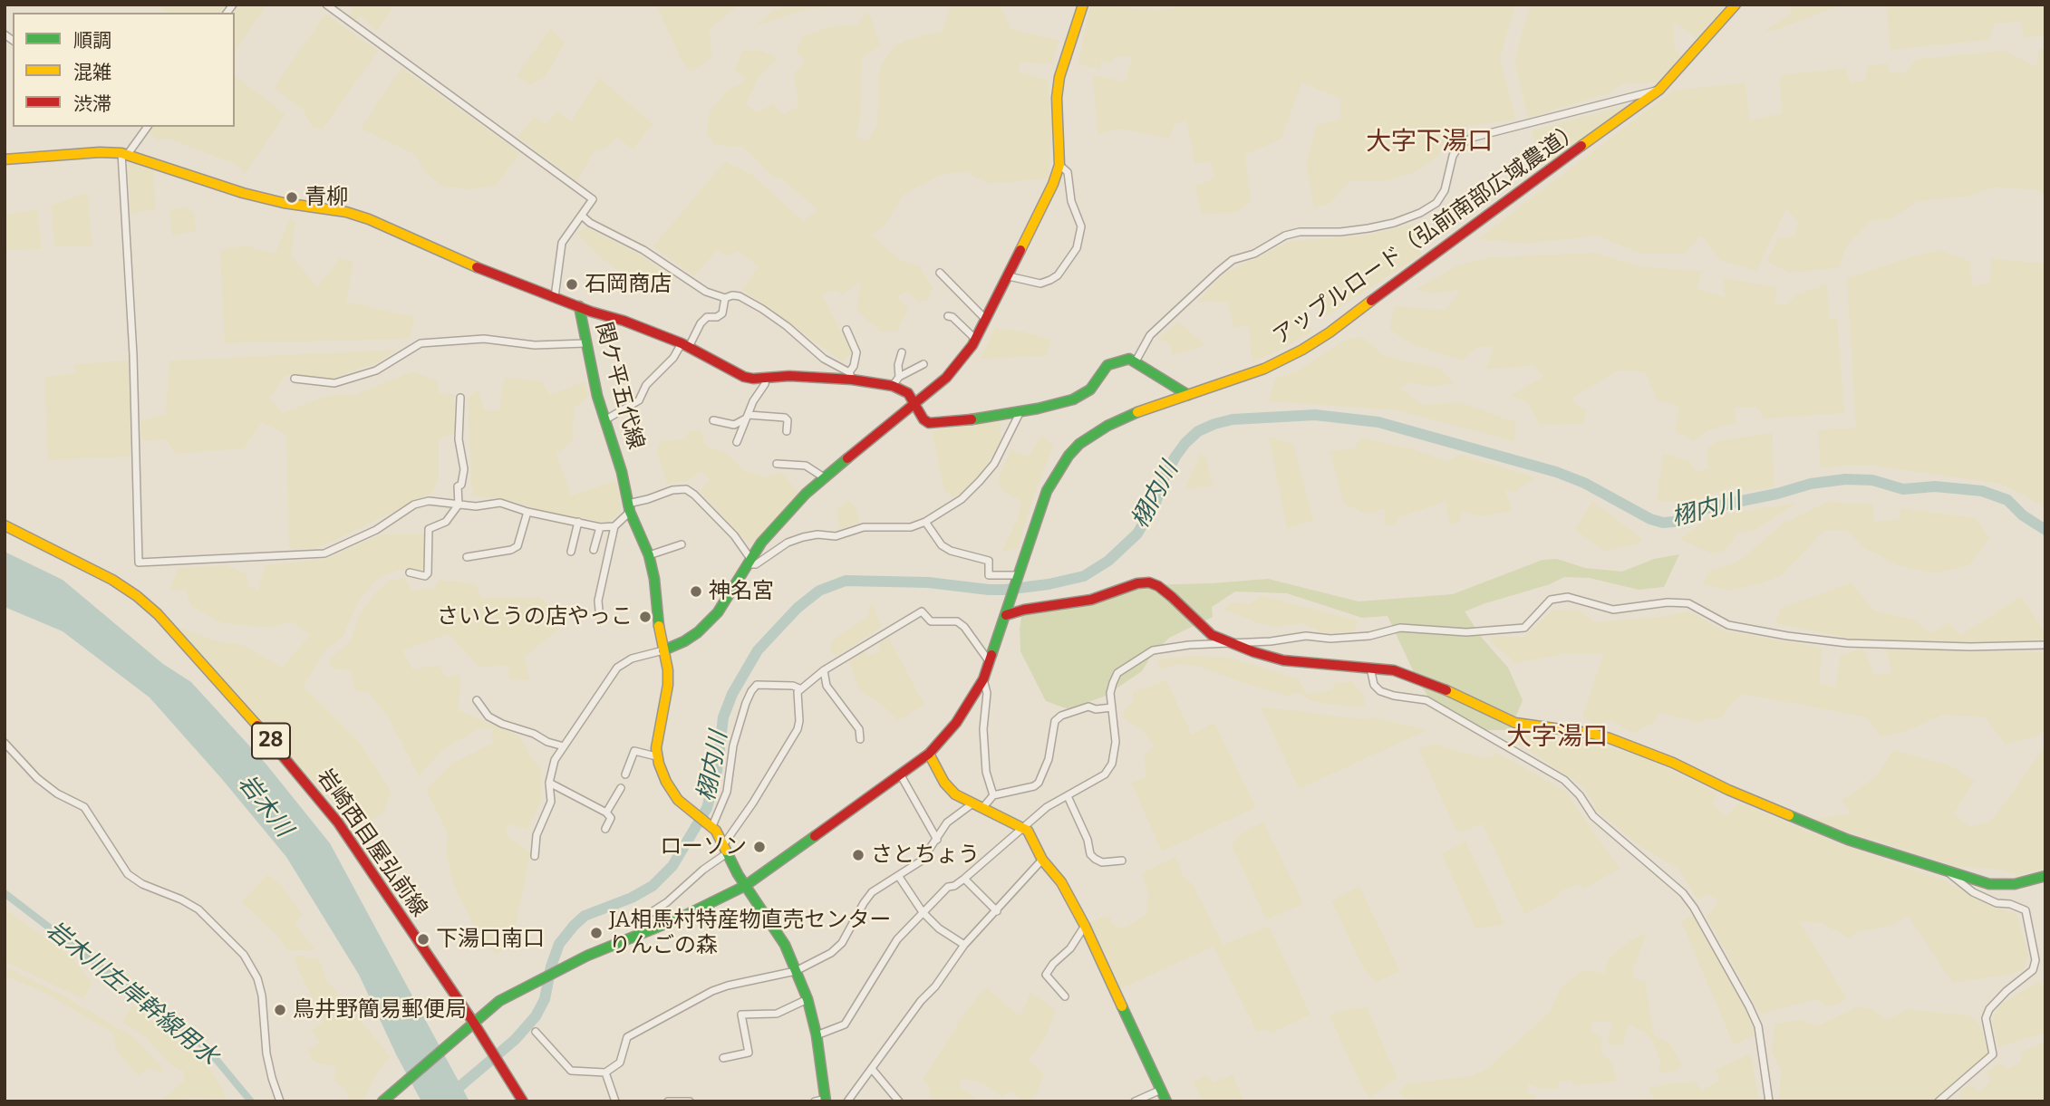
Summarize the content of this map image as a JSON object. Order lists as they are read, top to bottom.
{
  "streets": {
    "street": [
      "アップルロード（弘前南部広域農道）",
      "関ケ平五代線",
      "28",
      "岩崎西目屋弘前線"
    ]
  },
  "crossings": [
    ["アップルロード（弘前南部広域農道）", "岩崎西目屋弘前線"]
  ],
  "districts": ["大字下湯口", "大字湯口"],
  "water": ["栩内川", "岩木川", "岩木川左岸幹線用水"],
  "places": [
    "青柳",
    "石岡商店",
    "神名宮",
    "さいとうの店やっこ",
    "ローソン",
    "さとちょう",
    "JA相馬村特産物直売センター りんごの森",
    "下湯口南口",
    "鳥井野簡易郵便局"
  ],
  "legend": ["順調", "混雑", "渋滞"]
}
